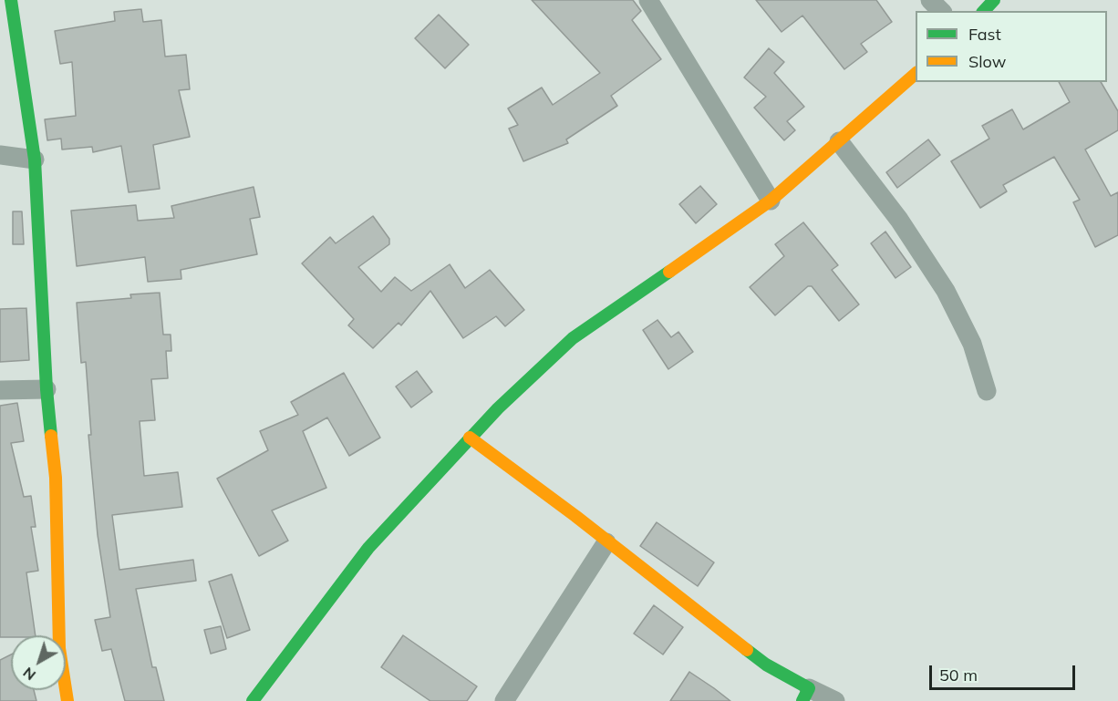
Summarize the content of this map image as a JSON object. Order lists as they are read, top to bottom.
{
  "legend": ["Fast", "Slow"],
  "scale_bar": "50 m",
  "north": "bottom left"
}
